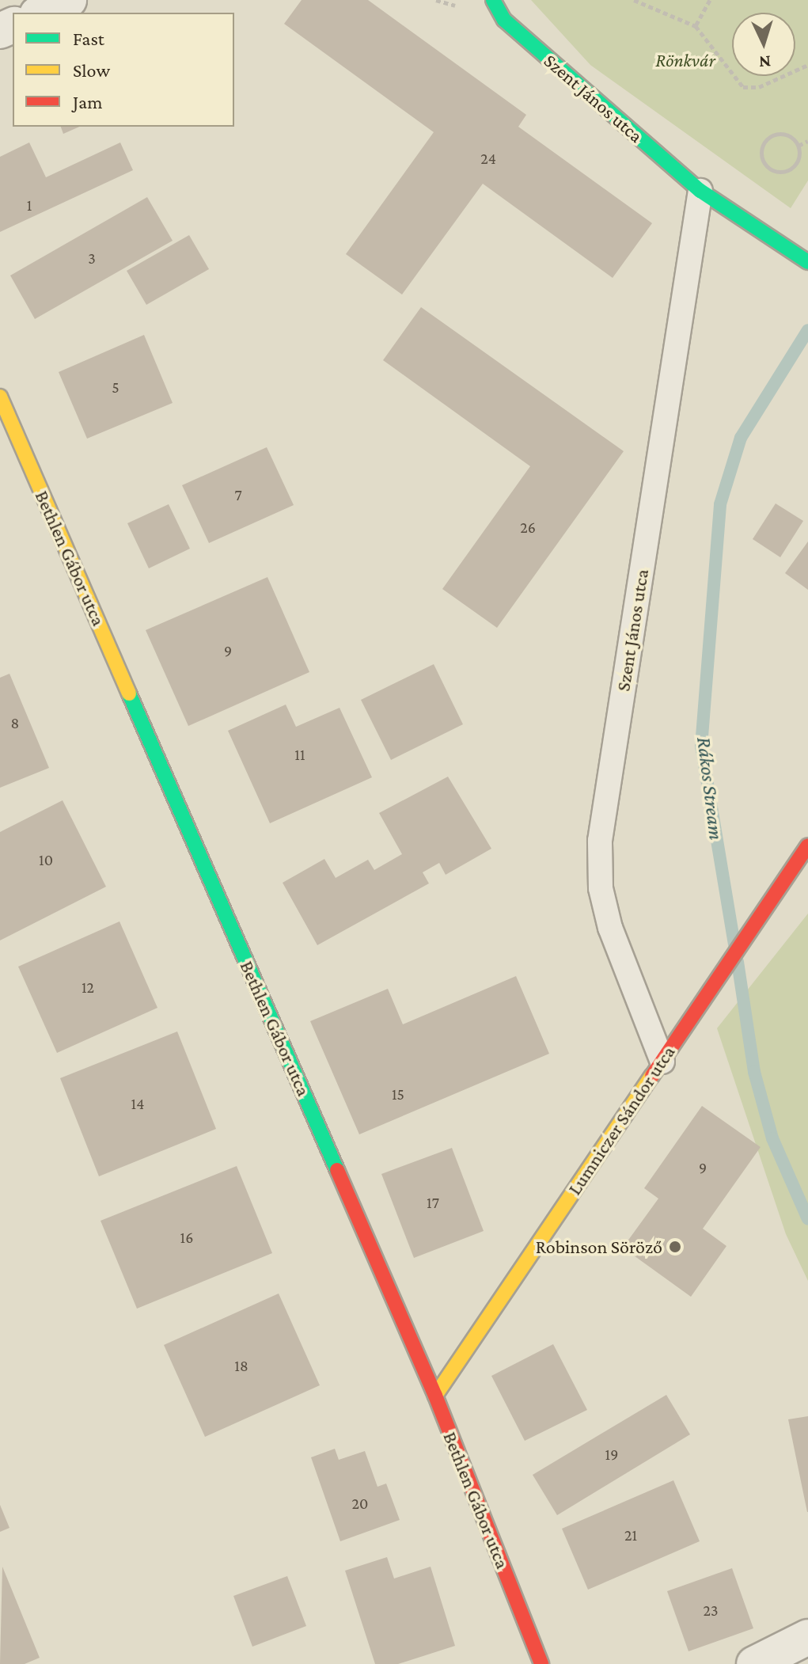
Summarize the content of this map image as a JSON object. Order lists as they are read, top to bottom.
{
  "streets": {
    "street": ["Szent János utca", "Bethlen Gábor utca", "Lumniczer Sándor utca"]
  },
  "crossings": [
    ["Szent János utca", "Lumniczer Sándor utca"],
    ["Bethlen Gábor utca", "Lumniczer Sándor utca"]
  ],
  "water": ["Rákos Stream"],
  "parks": ["Rönkvár"],
  "places": ["Robinson Söröző"],
  "house_numbers": [
    "24",
    "1",
    "3",
    "5",
    "7",
    "26",
    "9",
    "8",
    "11",
    "10",
    "12",
    "15",
    "14",
    "9",
    "17",
    "16",
    "18",
    "19",
    "20",
    "21",
    "23"
  ],
  "legend": ["Fast", "Slow", "Jam"],
  "north": "bottom"
}
